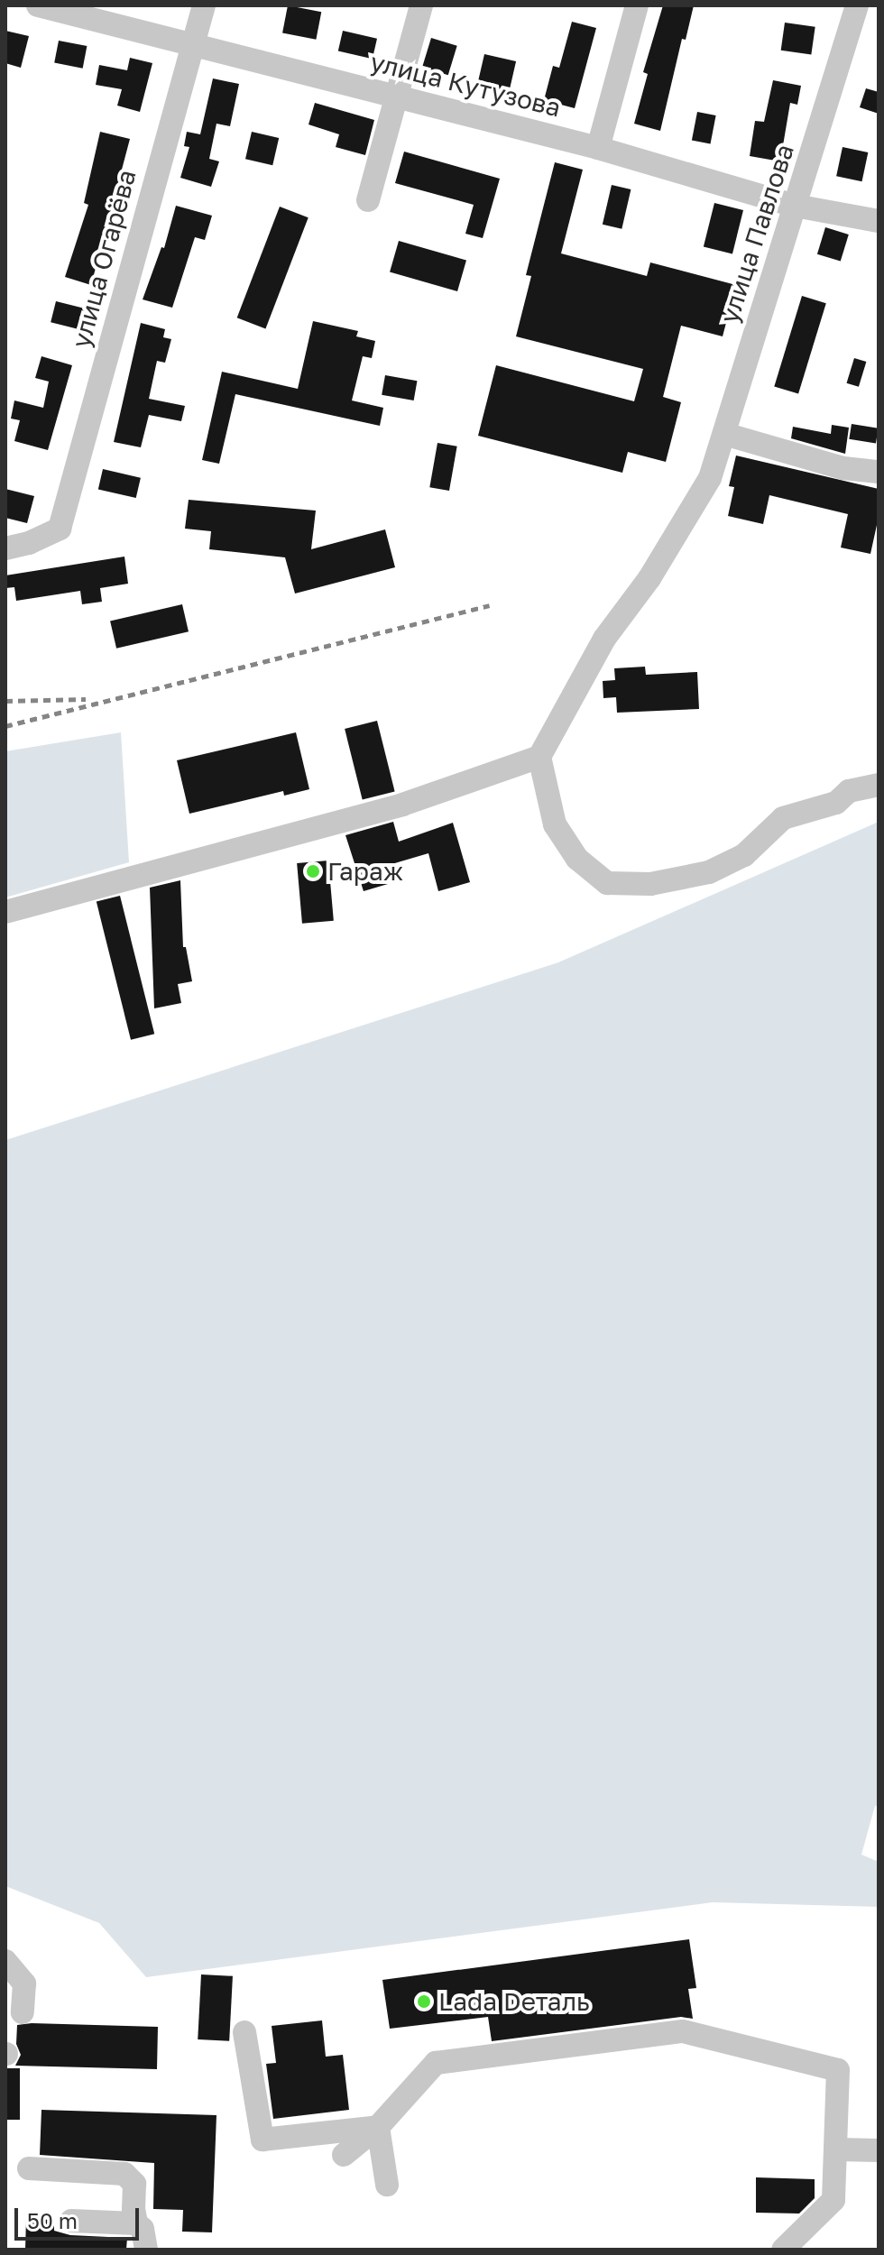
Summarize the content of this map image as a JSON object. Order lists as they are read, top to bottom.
{
  "streets": {
    "street": ["улица Кутузова", "улица Павлова", "улица Огарёва"]
  },
  "crossings": [
    ["улица Кутузова", "улица Павлова"],
    ["улица Кутузова", "улица Огарёва"]
  ],
  "places": ["Гараж", "Lada Dеталь"],
  "scale_bar": "50 m"
}
